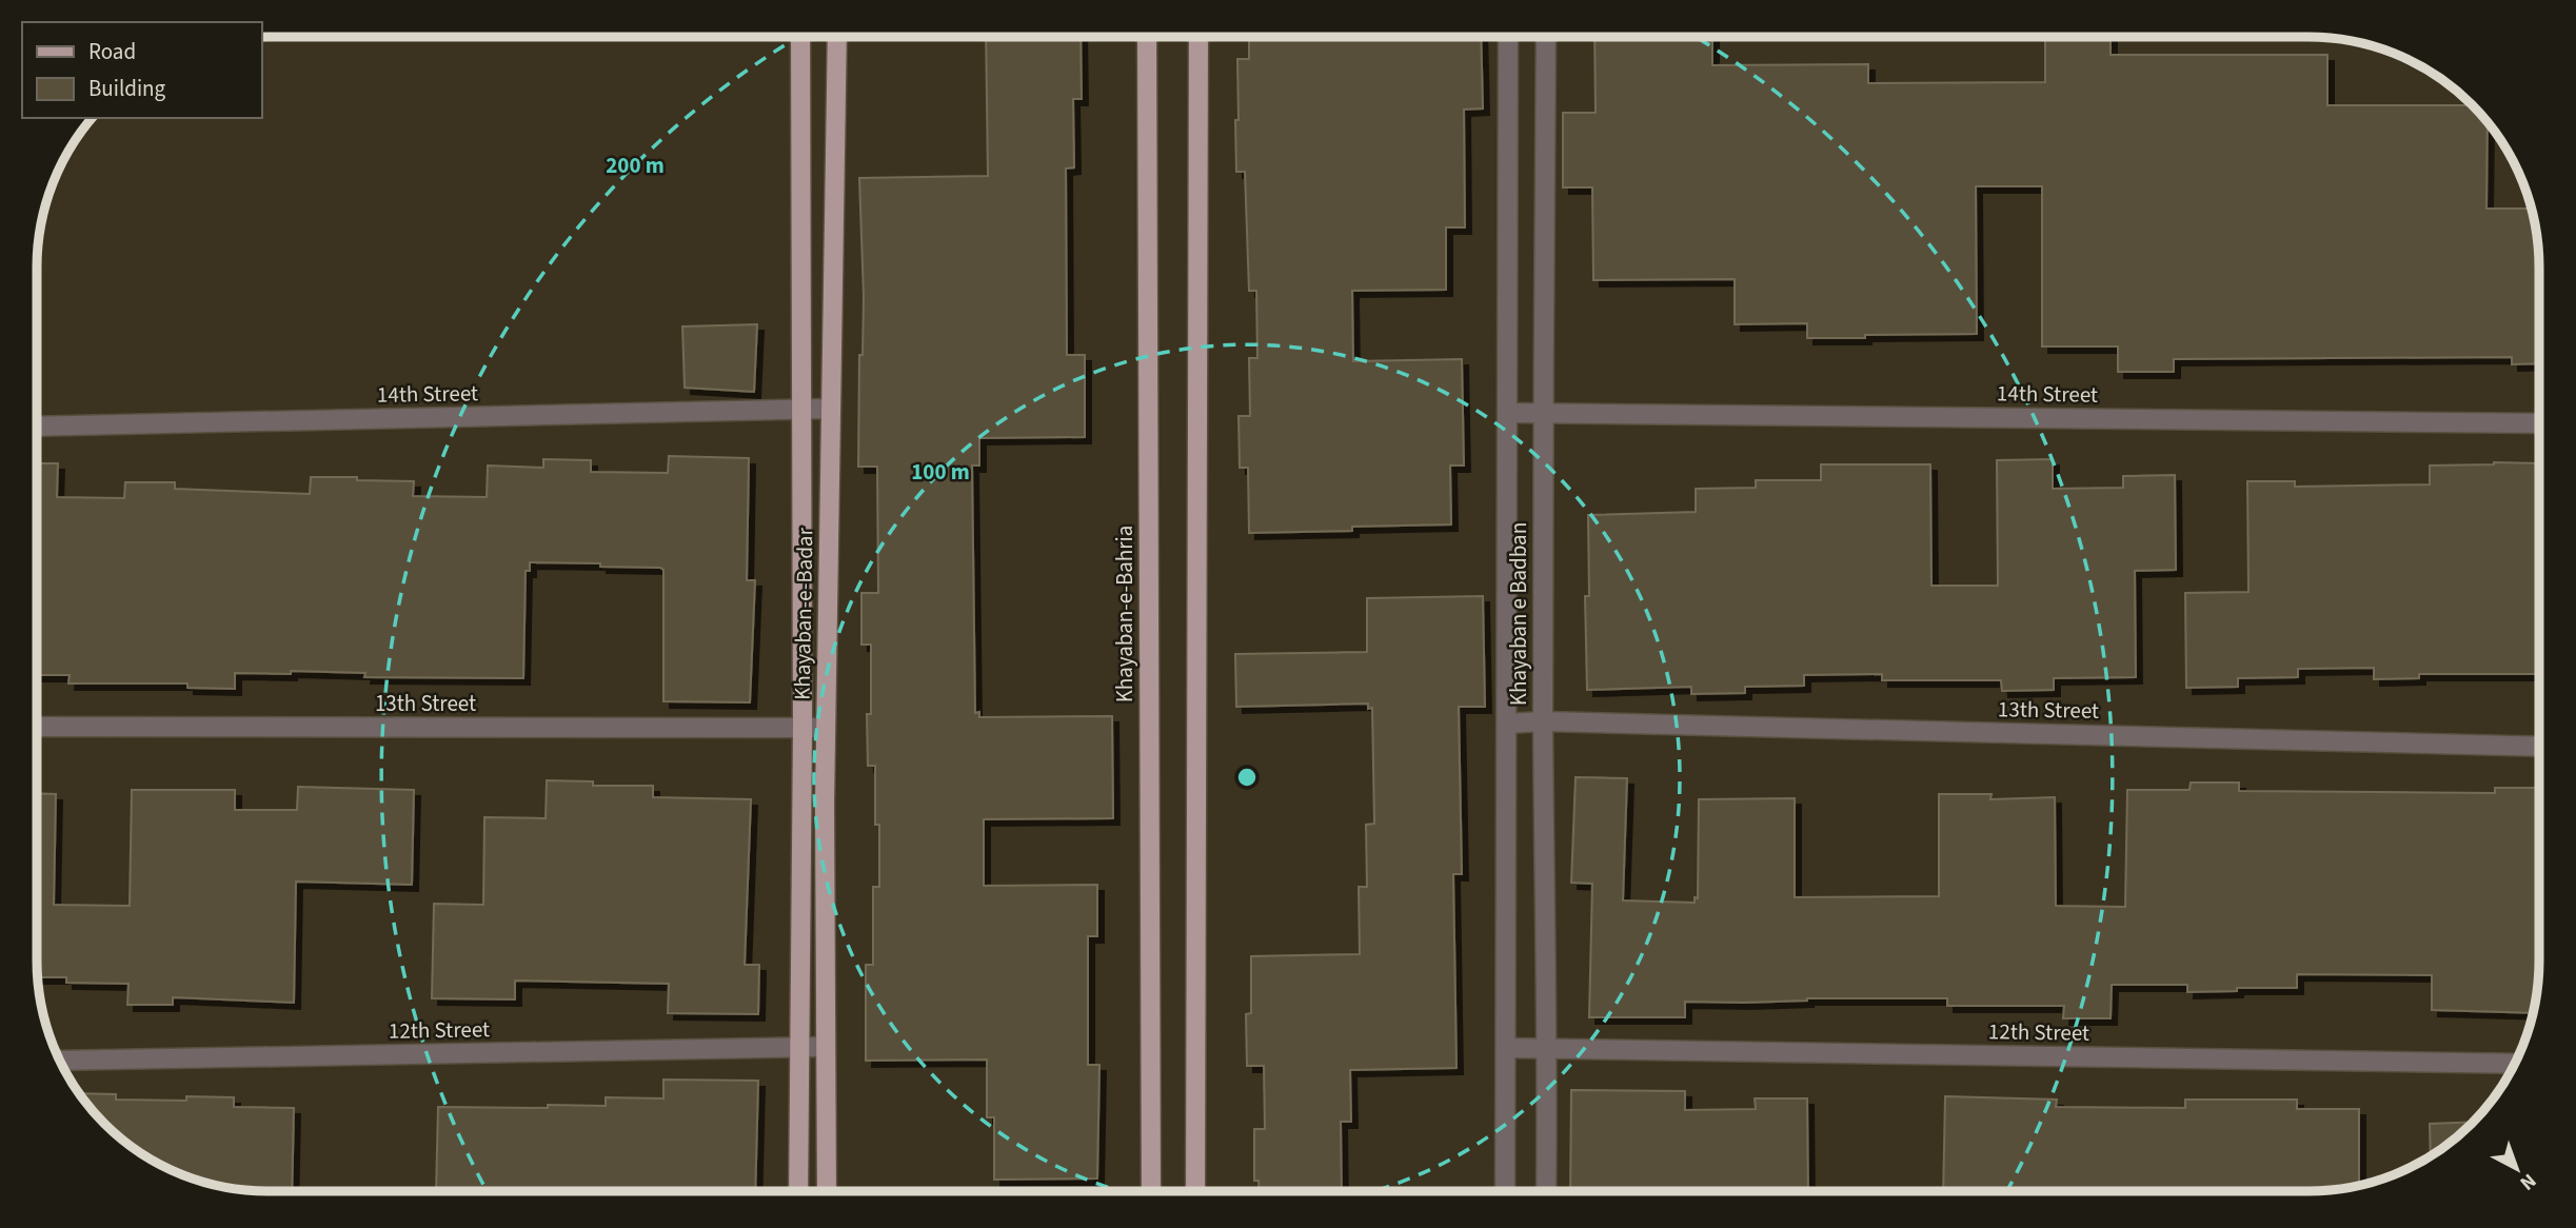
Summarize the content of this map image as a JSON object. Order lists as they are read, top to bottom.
{
  "streets": {
    "main road": ["Khayaban-e-Badar", "Khayaban-e-Bahria"],
    "street": [
      "14th Street",
      "Khayaban e Badban",
      "13th Street",
      "12th Street"
    ]
  },
  "crossings": [
    ["14th Street", "Khayaban-e-Badar"],
    ["14th Street", "Khayaban e Badban"],
    ["Khayaban-e-Badar", "13th Street"],
    ["Khayaban-e-Badar", "12th Street"],
    ["Khayaban e Badban", "13th Street"],
    ["Khayaban e Badban", "12th Street"]
  ],
  "legend": ["Road", "Building"],
  "north": "bottom right",
  "rings": ["200 m", "100 m"]
}
